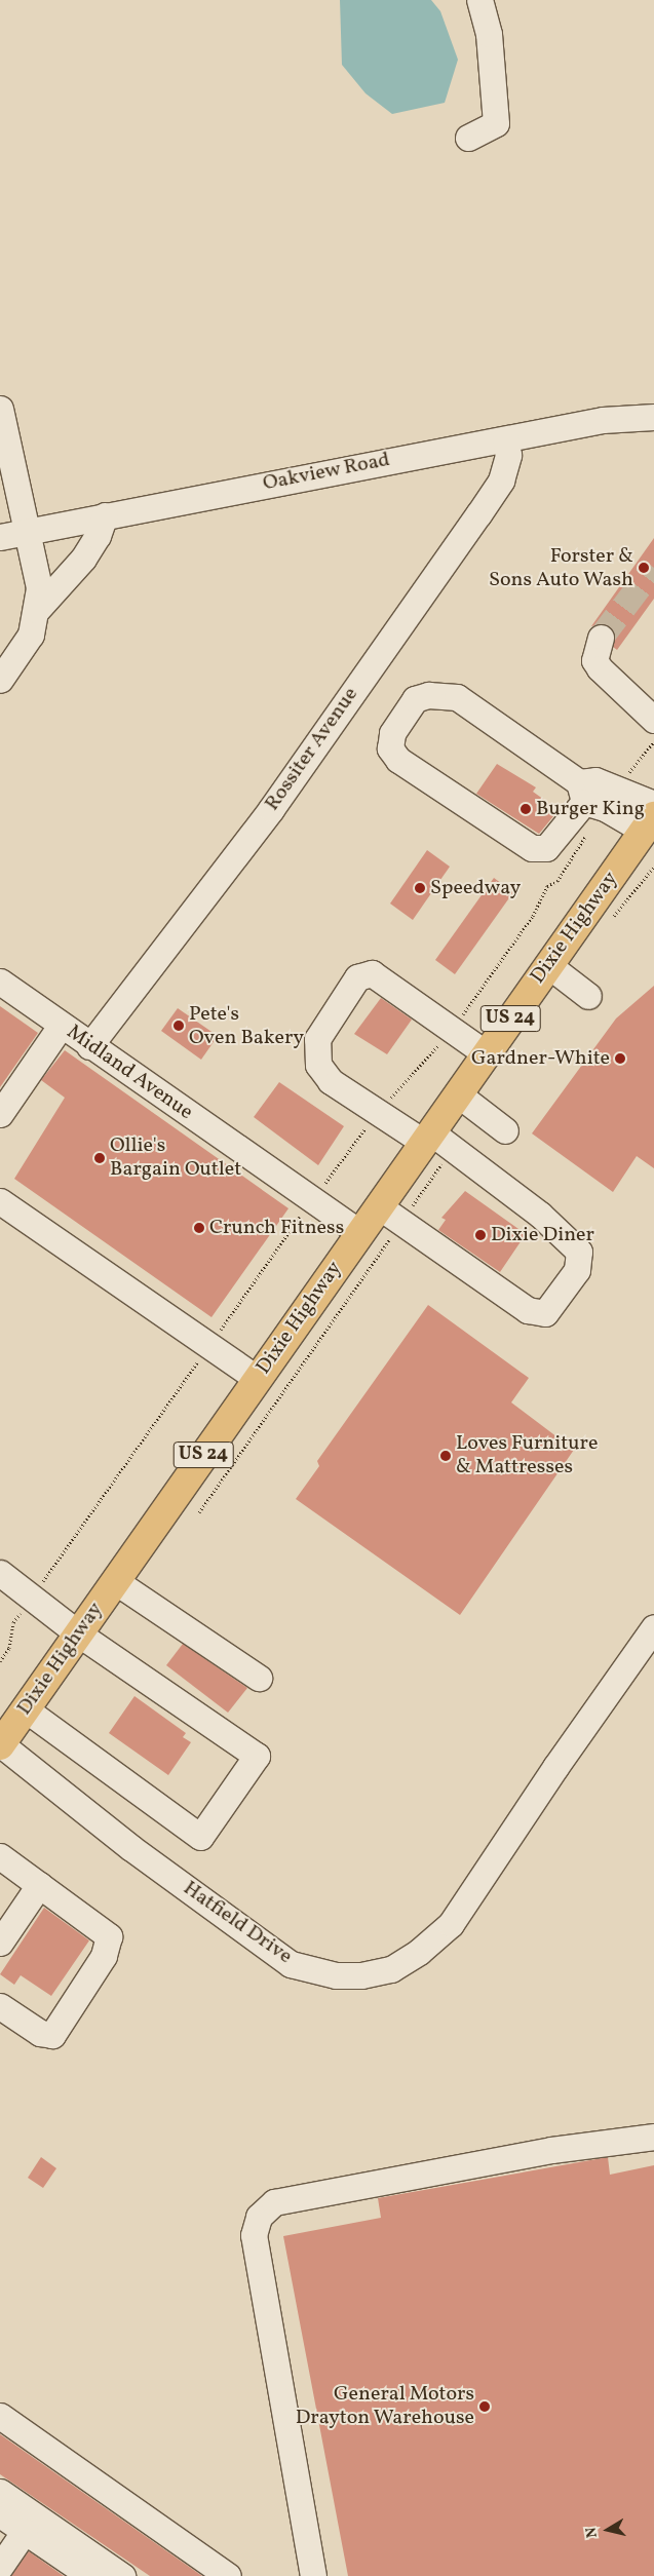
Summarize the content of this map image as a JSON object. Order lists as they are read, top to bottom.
{
  "streets": {
    "main road": ["Dixie Highway", "US 24"],
    "street": [
      "Oakview Road",
      "Rossiter Avenue",
      "Midland Avenue",
      "Hatfield Drive"
    ]
  },
  "crossings": [
    ["Oakview Road", "Rossiter Avenue"],
    ["Rossiter Avenue", "Midland Avenue"],
    ["Dixie Highway", "Midland Avenue"],
    ["Dixie Highway", "Hatfield Drive"]
  ],
  "places": [
    "Forster & Sons Auto Wash",
    "Burger King",
    "Speedway",
    "Pete's Oven Bakery",
    "Gardner-White",
    "Ollie's Bargain Outlet",
    "Crunch Fitness",
    "Dixie Diner",
    "Loves Furniture & Mattresses",
    "General Motors Drayton Warehouse"
  ],
  "north": "left"
}
